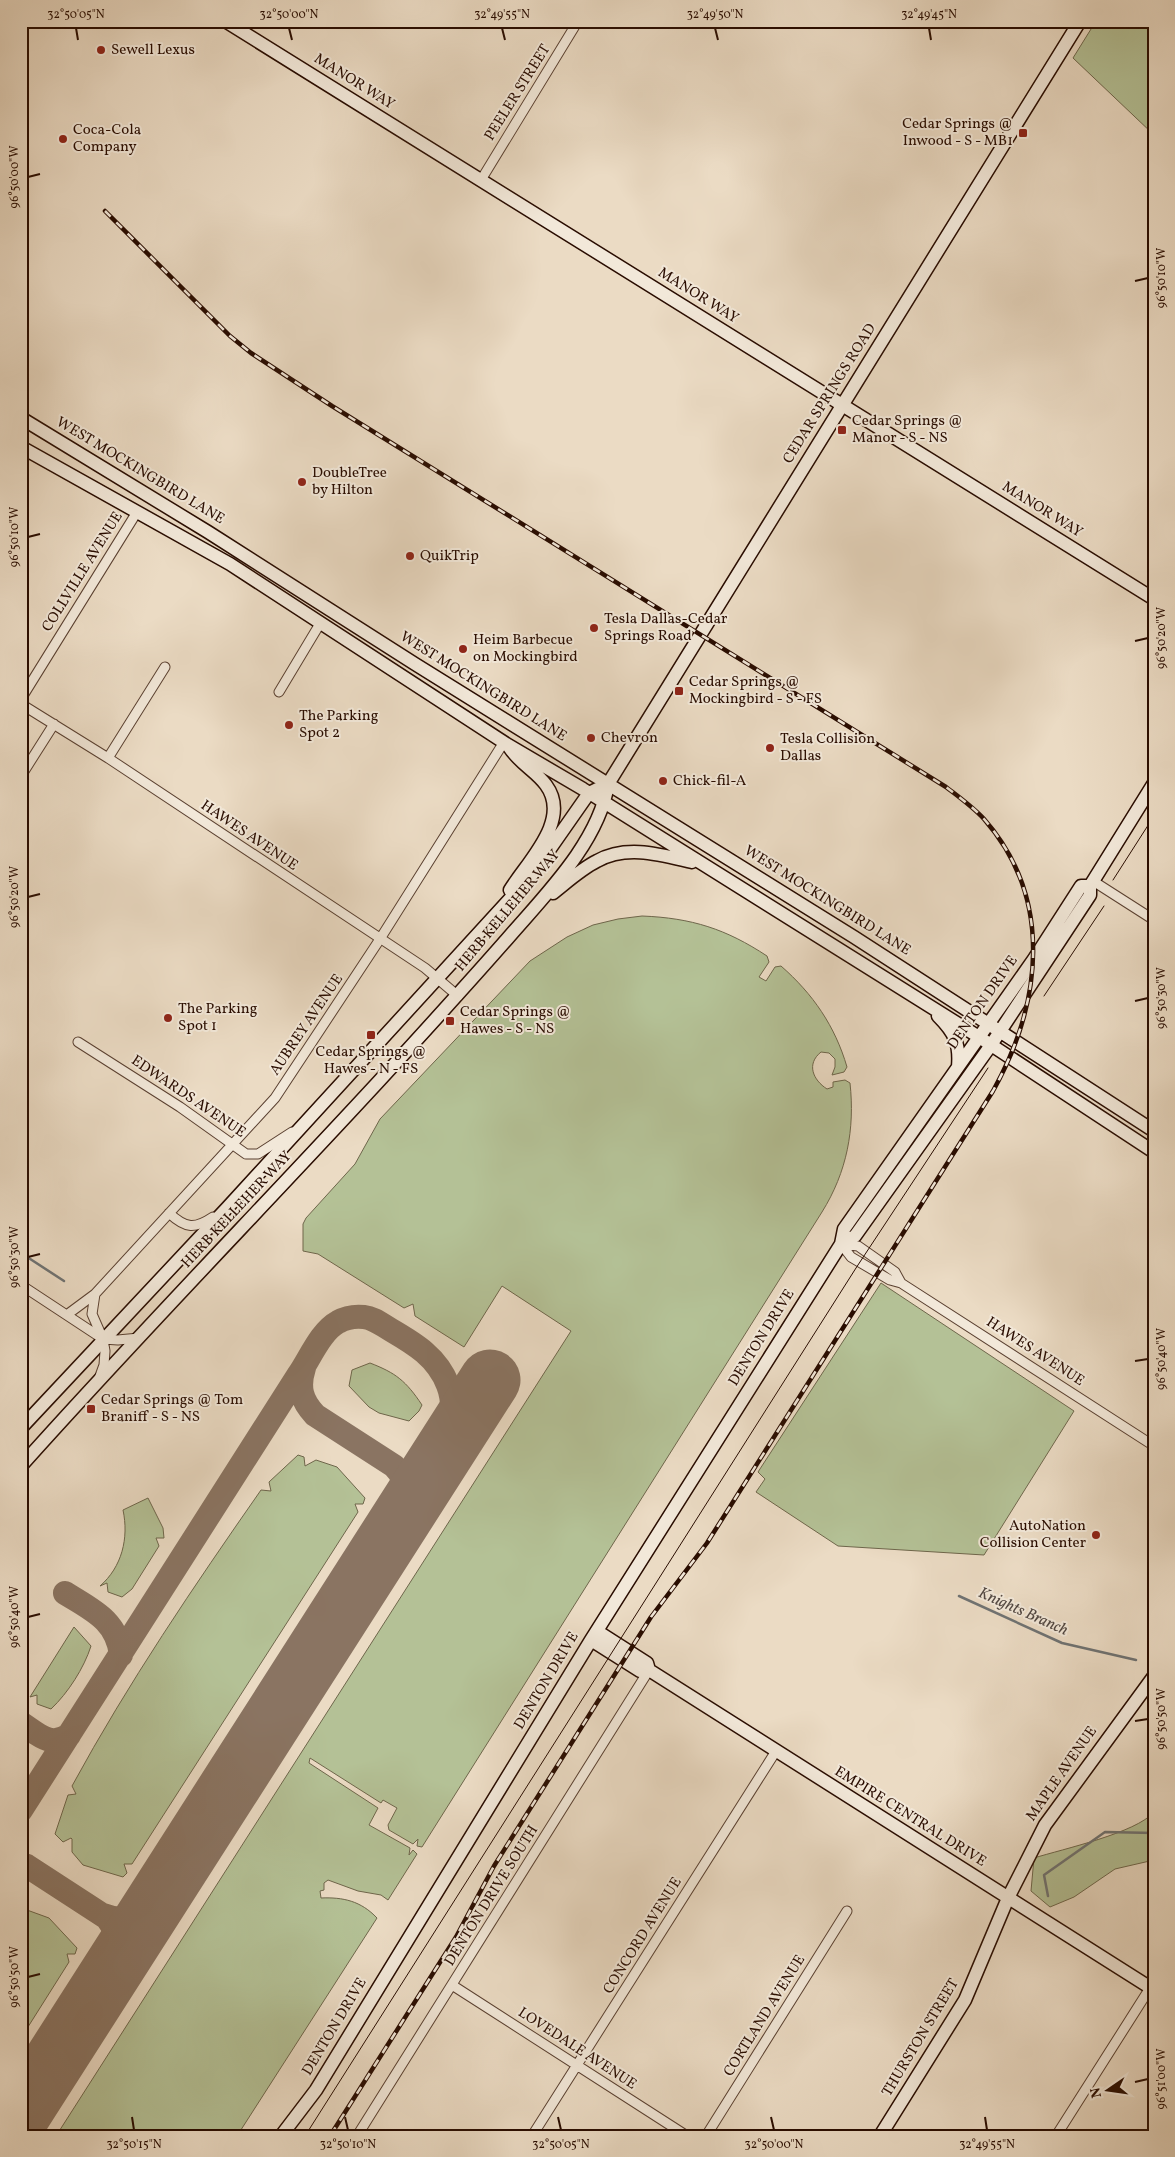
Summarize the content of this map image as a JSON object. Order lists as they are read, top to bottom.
{
  "streets": {
    "main road": [
      "MANOR WAY",
      "CEDAR SPRINGS ROAD",
      "WEST MOCKINGBIRD LANE",
      "HERB KELLEHER WAY",
      "DENTON DRIVE",
      "MAPLE AVENUE",
      "EMPIRE CENTRAL DRIVE",
      "THURSTON STREET"
    ],
    "street": [
      "PEELER STREET",
      "COLLVILLE AVENUE",
      "HAWES AVENUE",
      "AUBREY AVENUE",
      "EDWARDS AVENUE",
      "DENTON DRIVE SOUTH",
      "CONCORD AVENUE",
      "CORTLAND AVENUE",
      "LOVEDALE AVENUE"
    ]
  },
  "crossings": [
    ["MANOR WAY", "PEELER STREET"],
    ["MANOR WAY", "CEDAR SPRINGS ROAD"],
    ["CEDAR SPRINGS ROAD", "WEST MOCKINGBIRD LANE"],
    ["CEDAR SPRINGS ROAD", "HERB KELLEHER WAY"],
    ["WEST MOCKINGBIRD LANE", "HERB KELLEHER WAY"],
    ["WEST MOCKINGBIRD LANE", "DENTON DRIVE"],
    ["HAWES AVENUE", "HERB KELLEHER WAY"],
    ["HAWES AVENUE", "DENTON DRIVE"],
    ["HAWES AVENUE", "AUBREY AVENUE"],
    ["HERB KELLEHER WAY", "EDWARDS AVENUE"],
    ["DENTON DRIVE", "EMPIRE CENTRAL DRIVE"],
    ["AUBREY AVENUE", "EDWARDS AVENUE"],
    ["MAPLE AVENUE", "EMPIRE CENTRAL DRIVE"],
    ["MAPLE AVENUE", "THURSTON STREET"],
    ["EMPIRE CENTRAL DRIVE", "DENTON DRIVE SOUTH"],
    ["EMPIRE CENTRAL DRIVE", "CONCORD AVENUE"],
    ["EMPIRE CENTRAL DRIVE", "THURSTON STREET"],
    ["DENTON DRIVE SOUTH", "LOVEDALE AVENUE"],
    ["CONCORD AVENUE", "LOVEDALE AVENUE"]
  ],
  "water": ["Knights Branch"],
  "places": {
    "other": [
      "Sewell Lexus",
      "Coca-Cola Company",
      "DoubleTree by Hilton",
      "QuikTrip",
      "Tesla Dallas-Cedar Springs Road",
      "Heim Barbecue on Mockingbird",
      "The Parking Spot 2",
      "Chevron",
      "Tesla Collision Dallas",
      "Chick-fil-A",
      "The Parking Spot 1",
      "AutoNation Collision Center"
    ],
    "transit": [
      "Cedar Springs @ Inwood - S - MB1",
      "Cedar Springs @ Manor - S - NS",
      "Cedar Springs @ Mockingbird - S - FS",
      "Cedar Springs @ Hawes - S - NS",
      "Cedar Springs @ Hawes - N - FS",
      "Cedar Springs @ Tom Braniff - S - NS"
    ]
  },
  "north": "left",
  "coordinates": [
    "32°50'05\"N",
    "32°50'00\"N",
    "32°49'55\"N",
    "32°49'50\"N",
    "32°49'45\"N",
    "96°50'00\"W",
    "96°50'10\"W",
    "96°50'20\"W",
    "96°50'30\"W",
    "96°50'40\"W",
    "96°50'50\"W",
    "96°51'00\"W",
    "32°50'15\"N",
    "32°50'10\"N"
  ]
}
